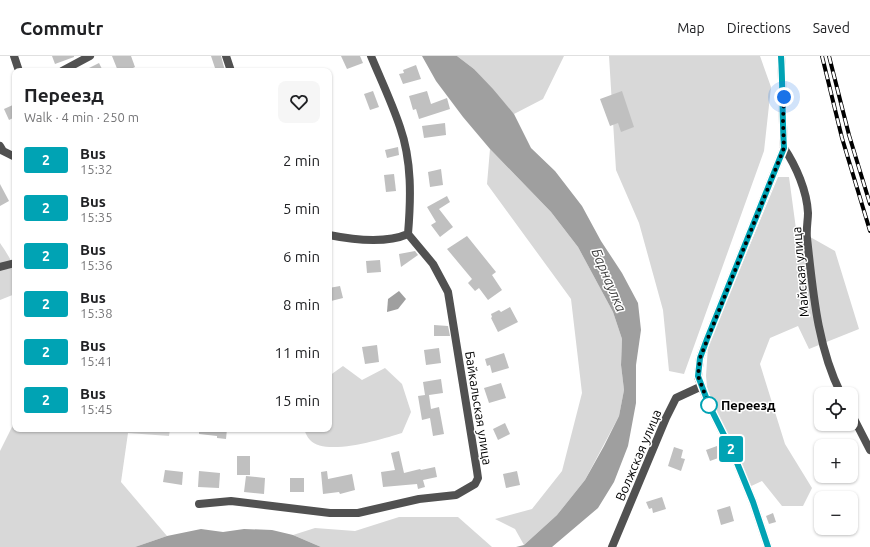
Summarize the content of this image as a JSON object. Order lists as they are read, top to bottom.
{
  "streets": {
    "street": ["Майская улица", "Байкальская улица", "Волжская улица"]
  },
  "water": ["Барнаулка"],
  "places": ["Переезд"],
  "lines": ["bus line 2"],
  "page": {
    "header": "Commutr",
    "nav": ["Map", "Directions", "Saved"],
    "on_map": "2",
    "heading": ["Переезд", "Walk · 4 min · 250 m"],
    "list": [
      {
        "mark": "2",
        "name": "Bus",
        "note": "15:32",
        "value": "2 min"
      },
      {
        "mark": "2",
        "name": "Bus",
        "note": "15:35",
        "value": "5 min"
      },
      {
        "mark": "2",
        "name": "Bus",
        "note": "15:36",
        "value": "6 min"
      },
      {
        "mark": "2",
        "name": "Bus",
        "note": "15:38",
        "value": "8 min"
      },
      {
        "mark": "2",
        "name": "Bus",
        "note": "15:41",
        "value": "11 min"
      },
      {
        "mark": "2",
        "name": "Bus",
        "note": "15:45",
        "value": "15 min"
      }
    ],
    "map_buttons": ["+", "−"]
  }
}
